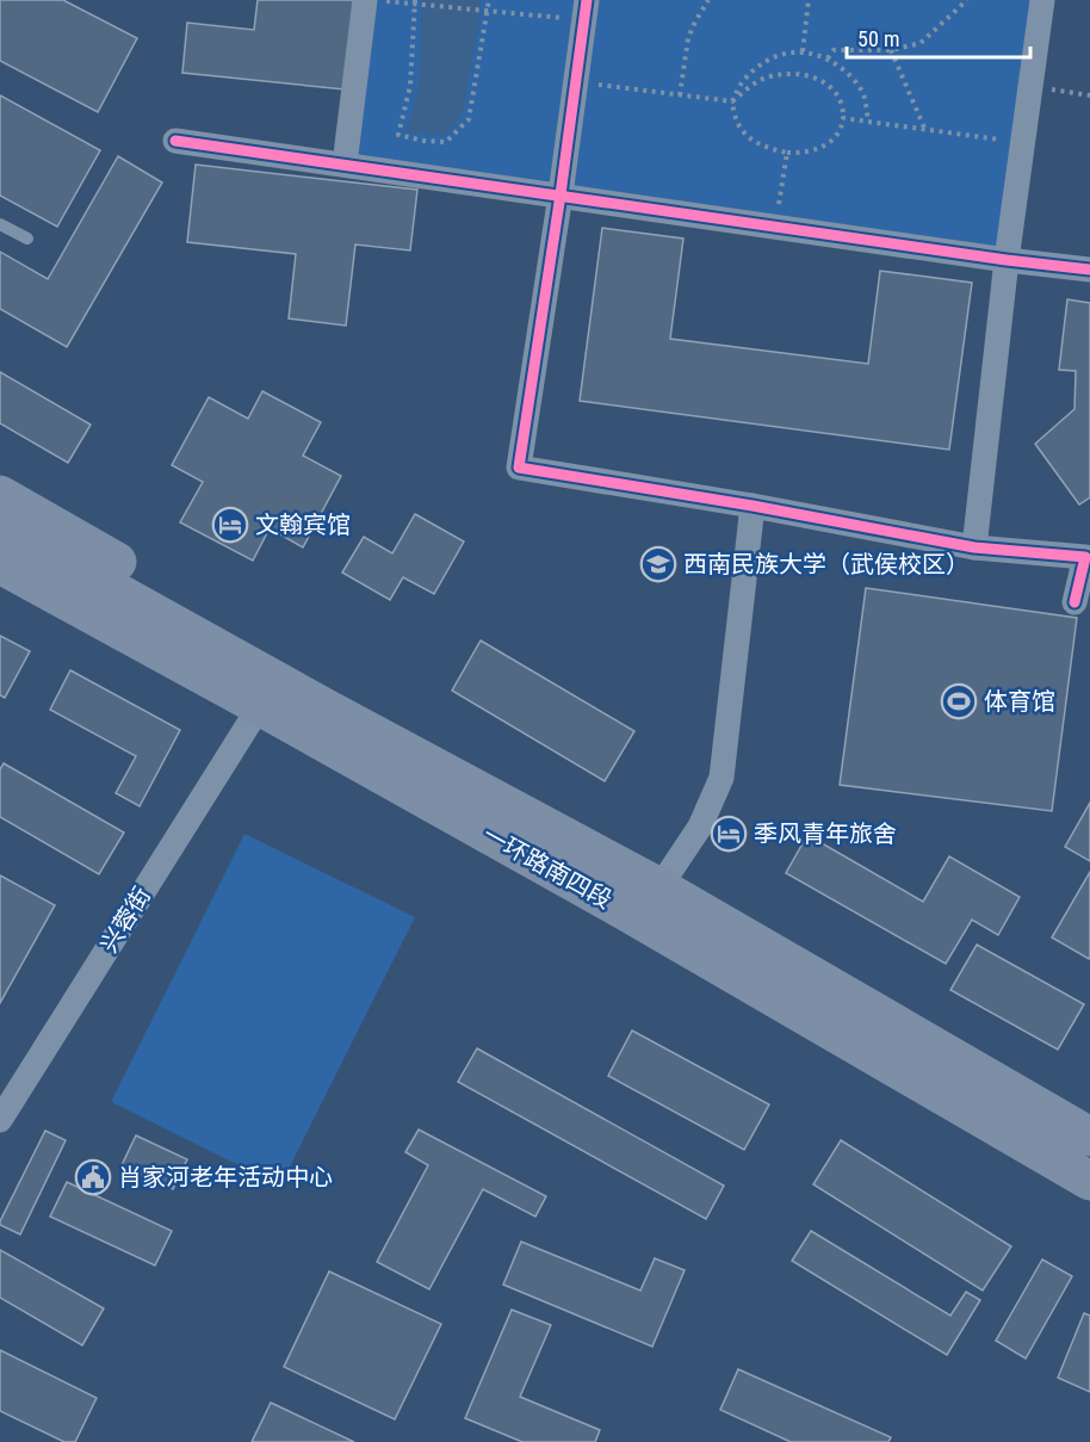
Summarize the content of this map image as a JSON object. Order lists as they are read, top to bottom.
{
  "streets": {
    "main road": ["一环路南四段"],
    "street": ["兴蓉街"]
  },
  "places": {
    "hotel": ["文翰宾馆", "季风青年旅舍"],
    "school or university": ["西南民族大学（武侯校区）"],
    "sports": ["体育馆"],
    "public building": ["肖家河老年活动中心"]
  },
  "scale_bar": "50 m"
}
